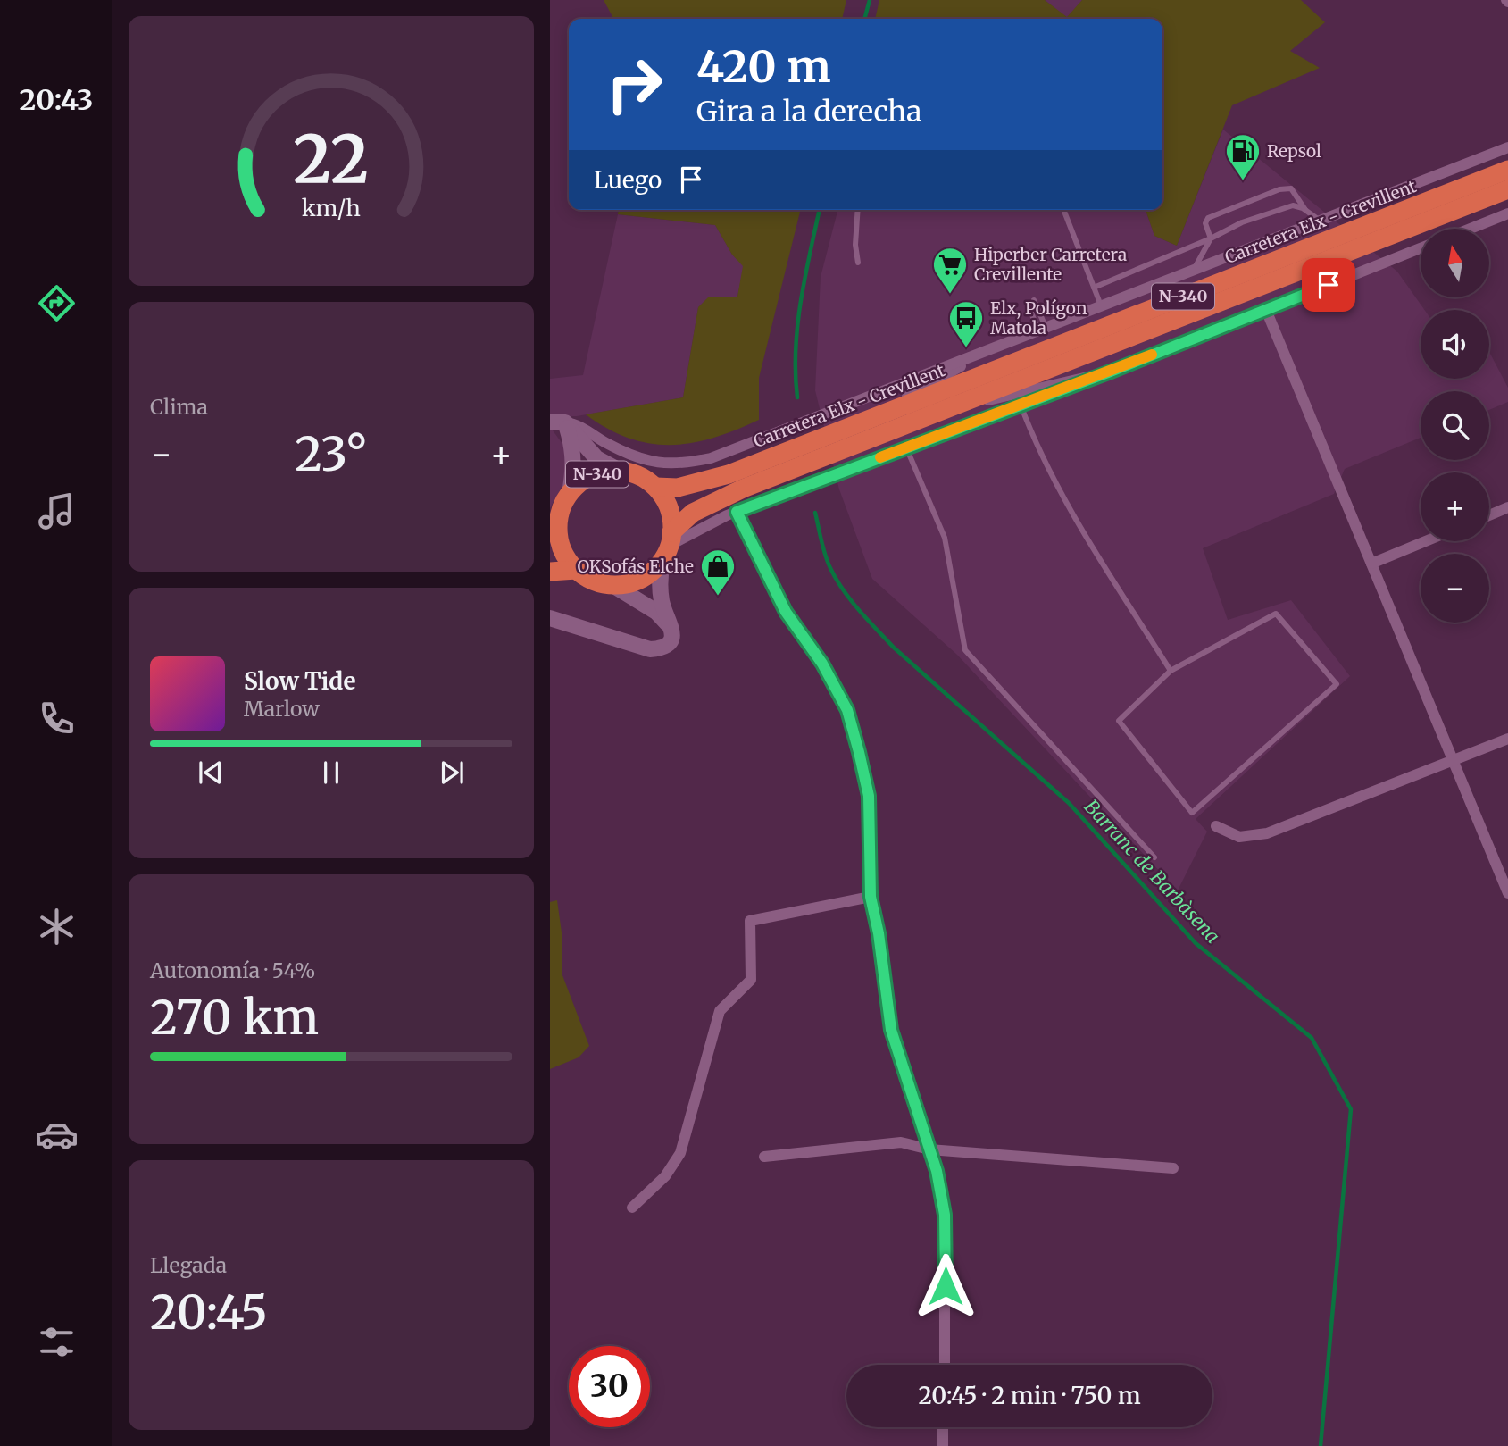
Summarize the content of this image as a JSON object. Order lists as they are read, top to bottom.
{
  "streets": {
    "highway": ["Carretera Elx - Crevillent", "N-340"]
  },
  "crossings": [
    ["Carretera Elx - Crevillent", "N-340"]
  ],
  "water": ["Barranc de Barbàsena"],
  "places": {
    "fuel station": ["Repsol"],
    "supermarket": ["Hiperber Carretera Crevillente"],
    "bus stop": ["Elx, Polígon Matola"],
    "shop": ["OKSofás Elche"]
  },
  "north": "top",
  "page": {
    "tabs": "20:43",
    "turn": ["420 m", "Gira a la derecha"],
    "then": "Luego",
    "map_buttons": ["+", "−"],
    "tile": [
      "Clima",
      ["Autonomía · 54%", "270 km"],
      ["Llegada", "20:45"]
    ],
    "heat": ["−", "23°", "+"],
    "song": ["Slow Tide", "Marlow"],
    "limit": "30",
    "trip": "20:45 · 2 min · 750 m",
    "gauge": ["22", "km/h"]
  }
}
